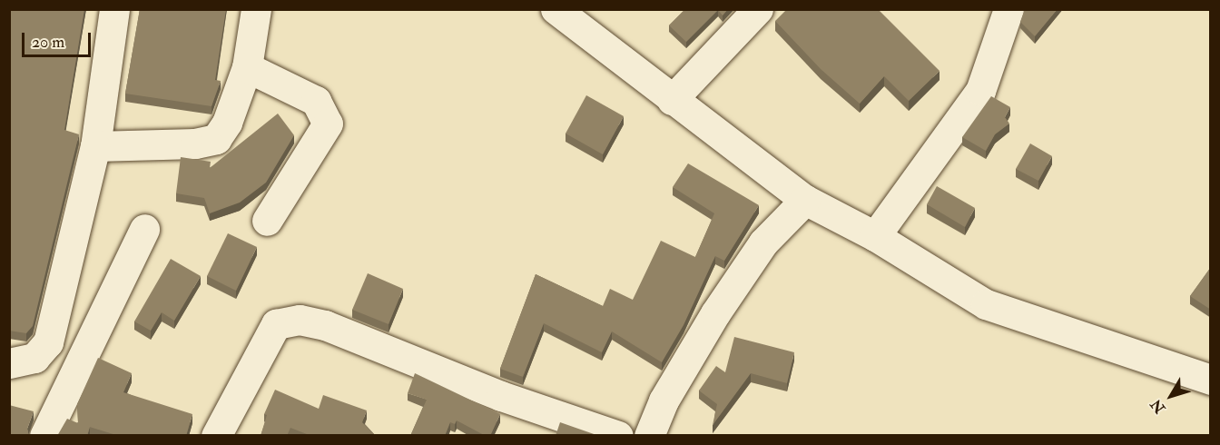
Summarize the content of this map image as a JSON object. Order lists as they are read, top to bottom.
{
  "scale_bar": "20 m",
  "north": "bottom left"
}
